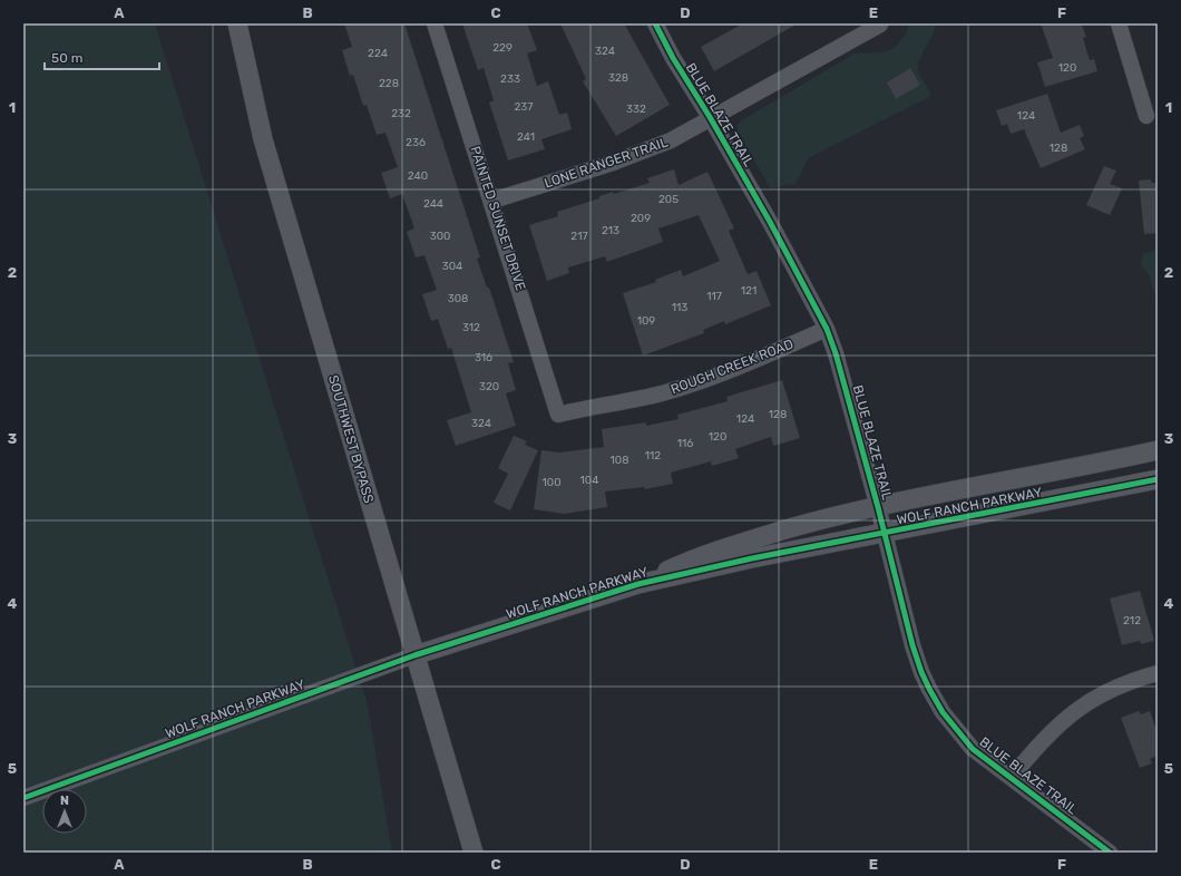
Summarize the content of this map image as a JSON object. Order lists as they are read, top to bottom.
{
  "streets": {
    "street": [
      "BLUE BLAZE TRAIL",
      "LONE RANGER TRAIL",
      "PAINTED SUNSET DRIVE",
      "ROUGH CREEK ROAD",
      "SOUTHWEST BYPASS",
      "WOLF RANCH PARKWAY"
    ]
  },
  "crossings": [
    ["BLUE BLAZE TRAIL", "LONE RANGER TRAIL"],
    ["BLUE BLAZE TRAIL", "ROUGH CREEK ROAD"],
    ["BLUE BLAZE TRAIL", "WOLF RANCH PARKWAY"],
    ["LONE RANGER TRAIL", "PAINTED SUNSET DRIVE"],
    ["PAINTED SUNSET DRIVE", "ROUGH CREEK ROAD"],
    ["SOUTHWEST BYPASS", "WOLF RANCH PARKWAY"]
  ],
  "house_numbers": [
    "229",
    "324",
    "224",
    "120",
    "328",
    "233",
    "228",
    "237",
    "332",
    "232",
    "124",
    "241",
    "236",
    "128",
    "240",
    "205",
    "244",
    "209",
    "213",
    "300",
    "217",
    "304",
    "121",
    "117",
    "308",
    "113",
    "109",
    "312",
    "316",
    "320",
    "128",
    "124",
    "324",
    "120",
    "116",
    "112",
    "108",
    "104",
    "100",
    "212"
  ],
  "scale_bar": "50 m",
  "north": "top",
  "grid": {
    "columns": [
      "A",
      "B",
      "C",
      "D",
      "E",
      "F"
    ],
    "rows": [
      "1",
      "2",
      "3",
      "4",
      "5"
    ]
  }
}
